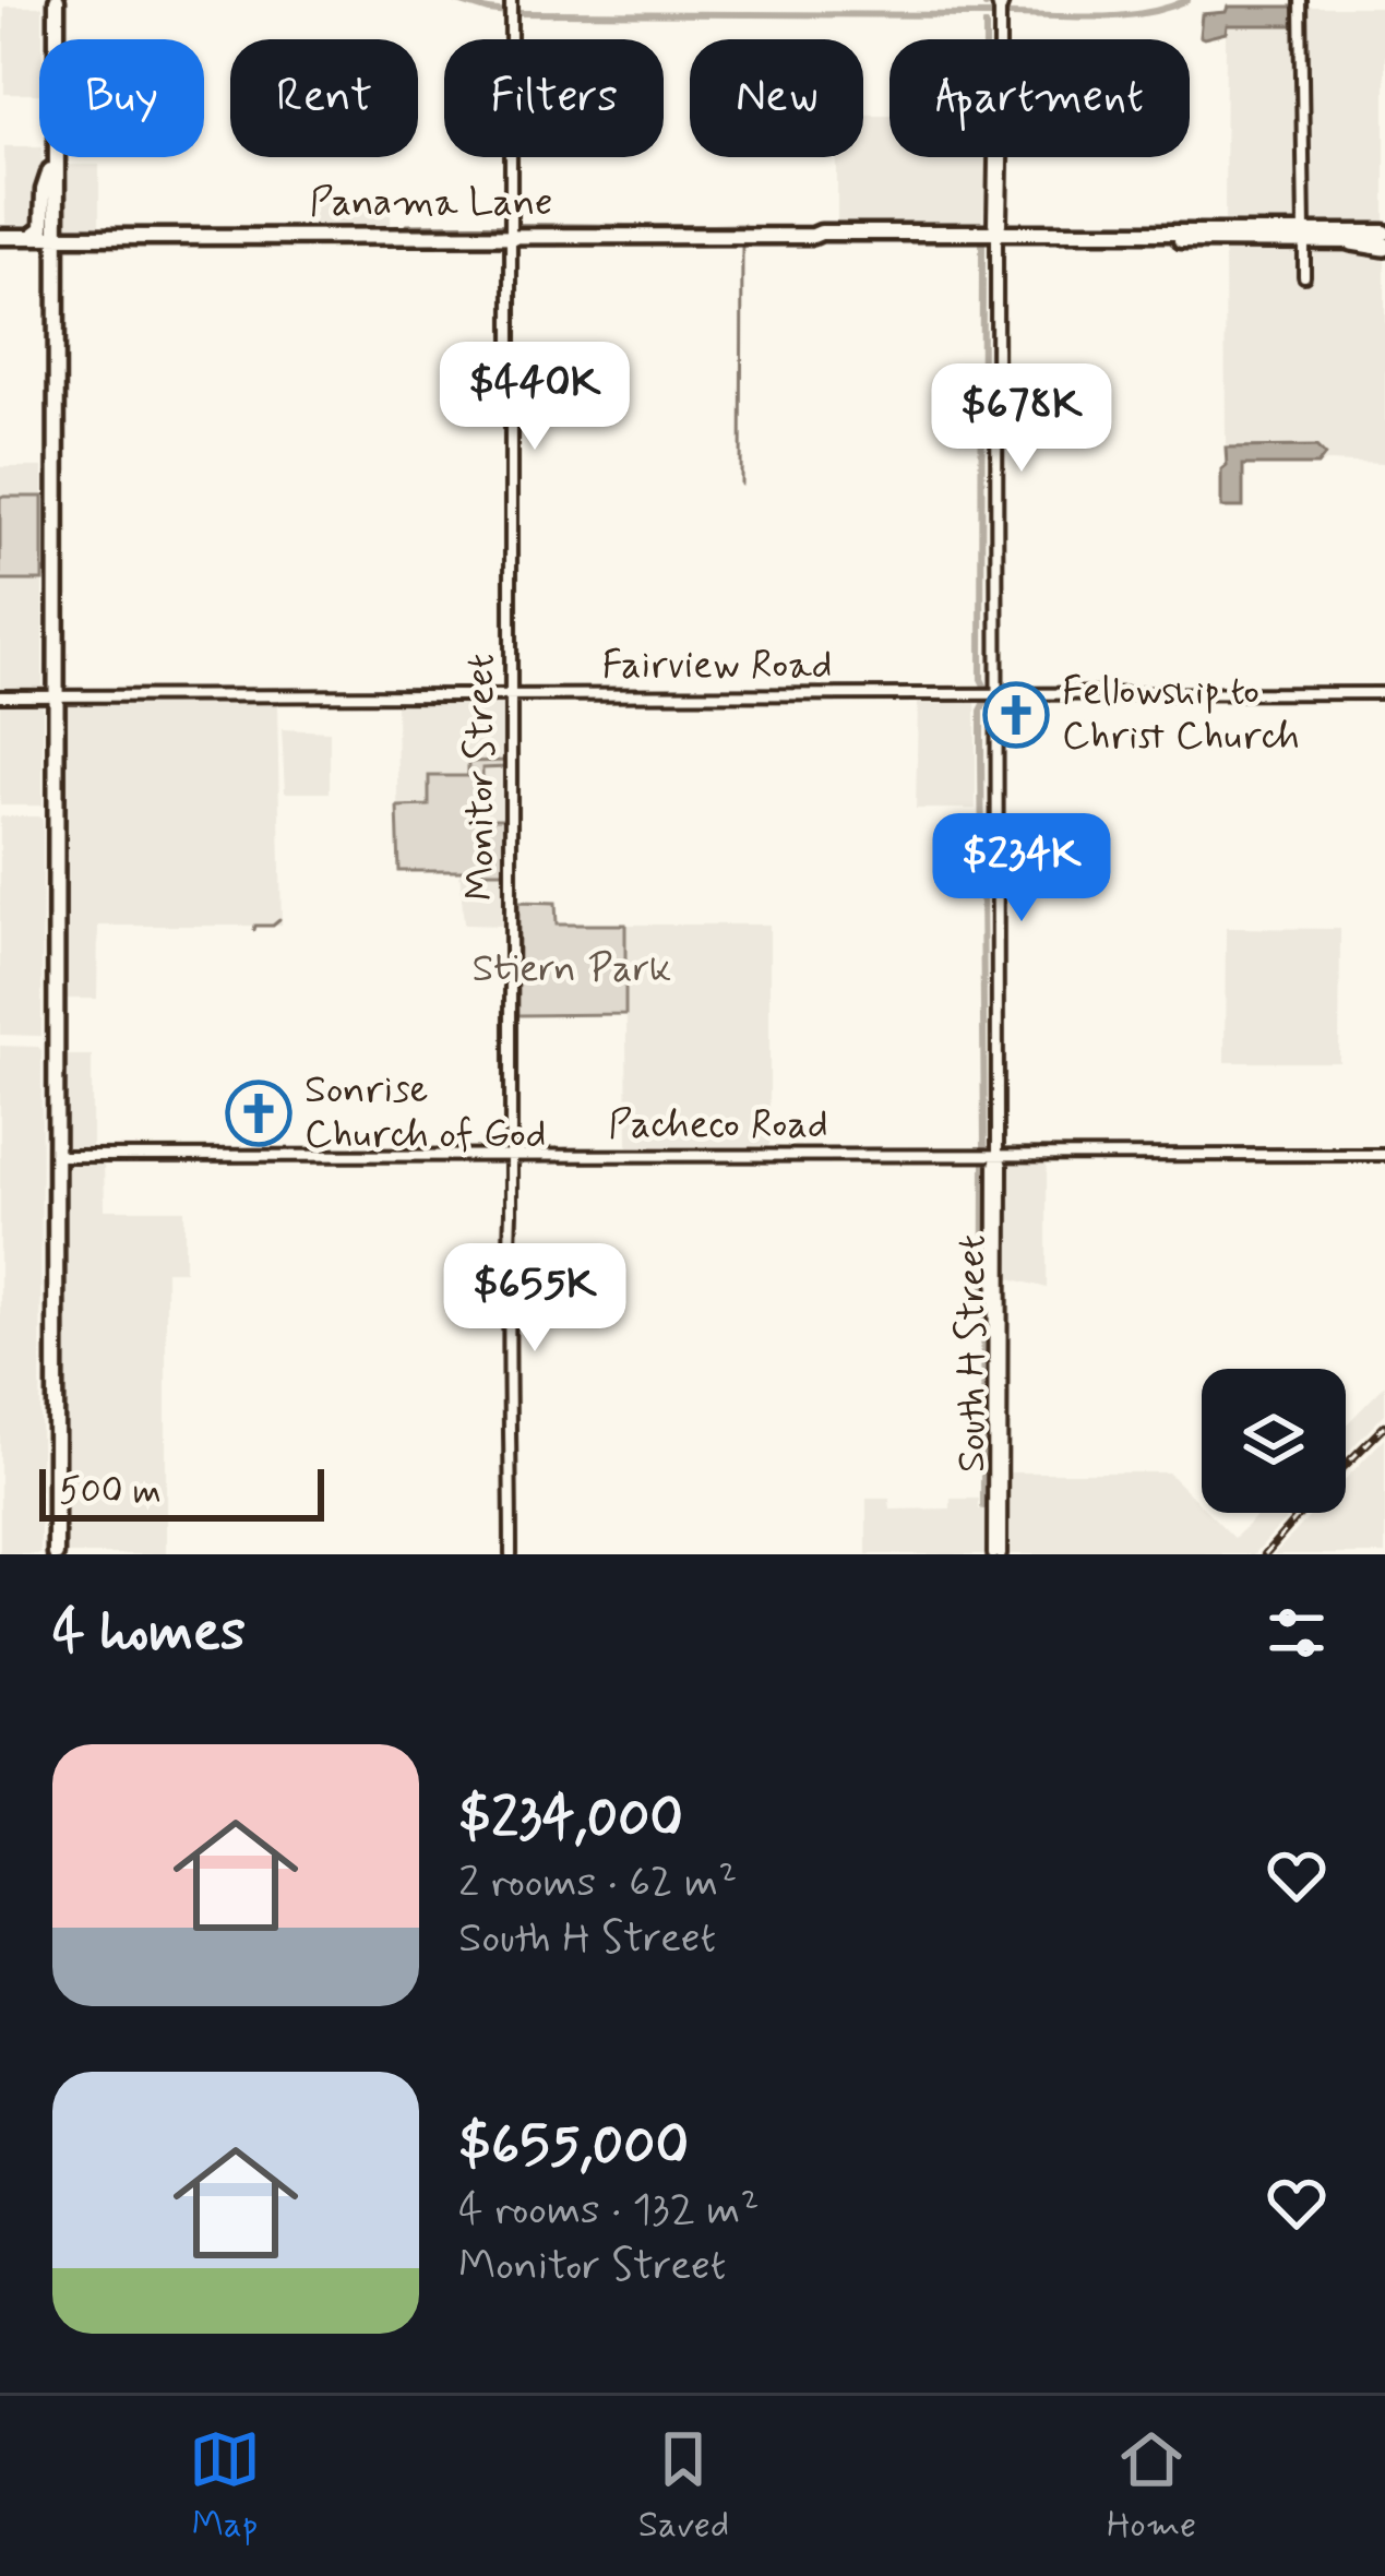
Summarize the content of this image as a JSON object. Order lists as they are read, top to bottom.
{
  "streets": {
    "main road": ["Panama Lane"],
    "street": [
      "Fairview Road",
      "Monitor Street",
      "Pacheco Road",
      "South H Street"
    ]
  },
  "crossings": [
    ["Panama Lane", "Monitor Street"],
    ["Panama Lane", "South H Street"],
    ["Fairview Road", "Monitor Street"],
    ["Fairview Road", "South H Street"],
    ["Monitor Street", "Pacheco Road"],
    ["Pacheco Road", "South H Street"]
  ],
  "parks": ["Stiern Park"],
  "places": {
    "church": ["Fellowship to Christ Church", "Sonrise Church of God"]
  },
  "scale_bar": "500 m",
  "page": {
    "chip": [
      "Buy",
      "Rent",
      "Filters",
      "New",
      "Apartment"
    ],
    "price": [
      "$440K",
      "$678K",
      "$234K",
      "$655K"
    ],
    "scale": "500 m",
    "heading": "4 homes",
    "list": [
      {
        "name": "$234,000",
        "note": "2 rooms · 62 m² · South H Street"
      },
      {
        "name": "$655,000",
        "note": "4 rooms · 132 m² · Monitor Street"
      }
    ],
    "tabs": ["Map", "Saved", "Home"]
  }
}
